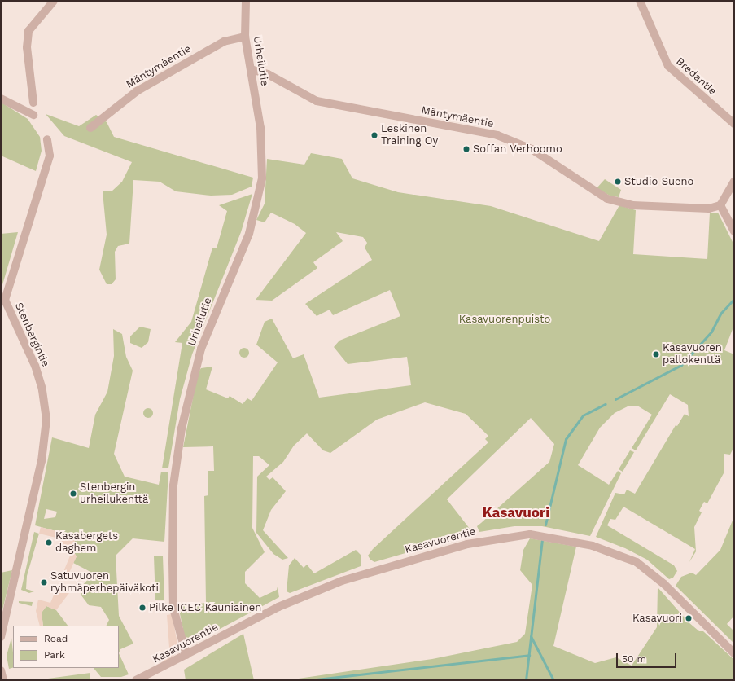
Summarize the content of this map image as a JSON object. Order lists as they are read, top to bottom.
{
  "streets": {
    "street": [
      "Urheilutie",
      "Mäntymäentie",
      "Bredantie",
      "Stenbergintie",
      "Kasavuorentie"
    ]
  },
  "crossings": [
    ["Urheilutie", "Mäntymäentie"],
    ["Urheilutie", "Kasavuorentie"]
  ],
  "districts": ["Kasavuori"],
  "parks": ["Kasavuorenpuisto"],
  "places": [
    "Leskinen Training Oy",
    "Soffan Verhoomo",
    "Studio Sueno",
    "Kasavuoren pallokenttä",
    "Stenbergin urheilukenttä",
    "Kasabergets daghem",
    "Satuvuoren ryhmäperhepäiväkoti",
    "Pilke ICEC Kauniainen",
    "Kasavuori"
  ],
  "legend": ["Road", "Park"],
  "scale_bar": "50 m"
}
